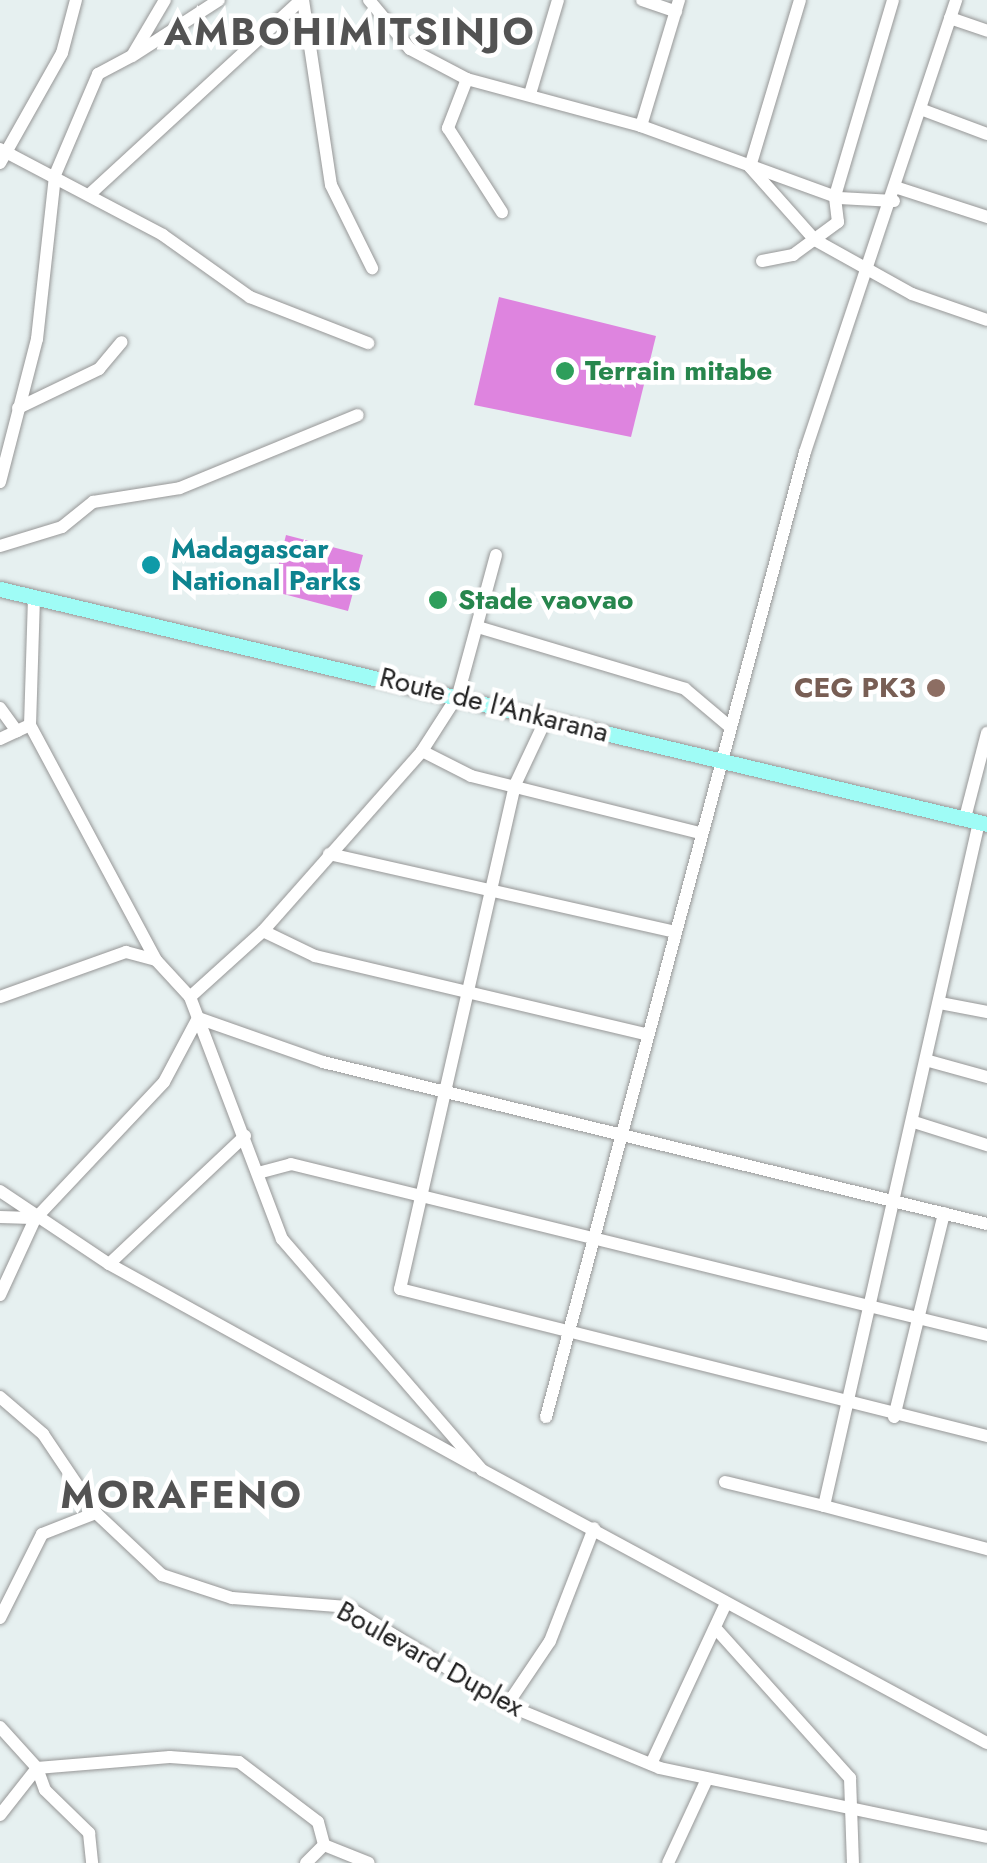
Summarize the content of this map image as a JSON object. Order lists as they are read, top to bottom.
{
  "streets": {
    "main road": ["Route de l'Ankarana"],
    "street": ["Boulevard Duplex"]
  },
  "districts": ["AMBOHIMITSINJO", "MORAFENO"],
  "places": [
    "Terrain mitabe",
    "Madagascar National Parks",
    "Stade vaovao",
    "CEG PK3"
  ]
}
